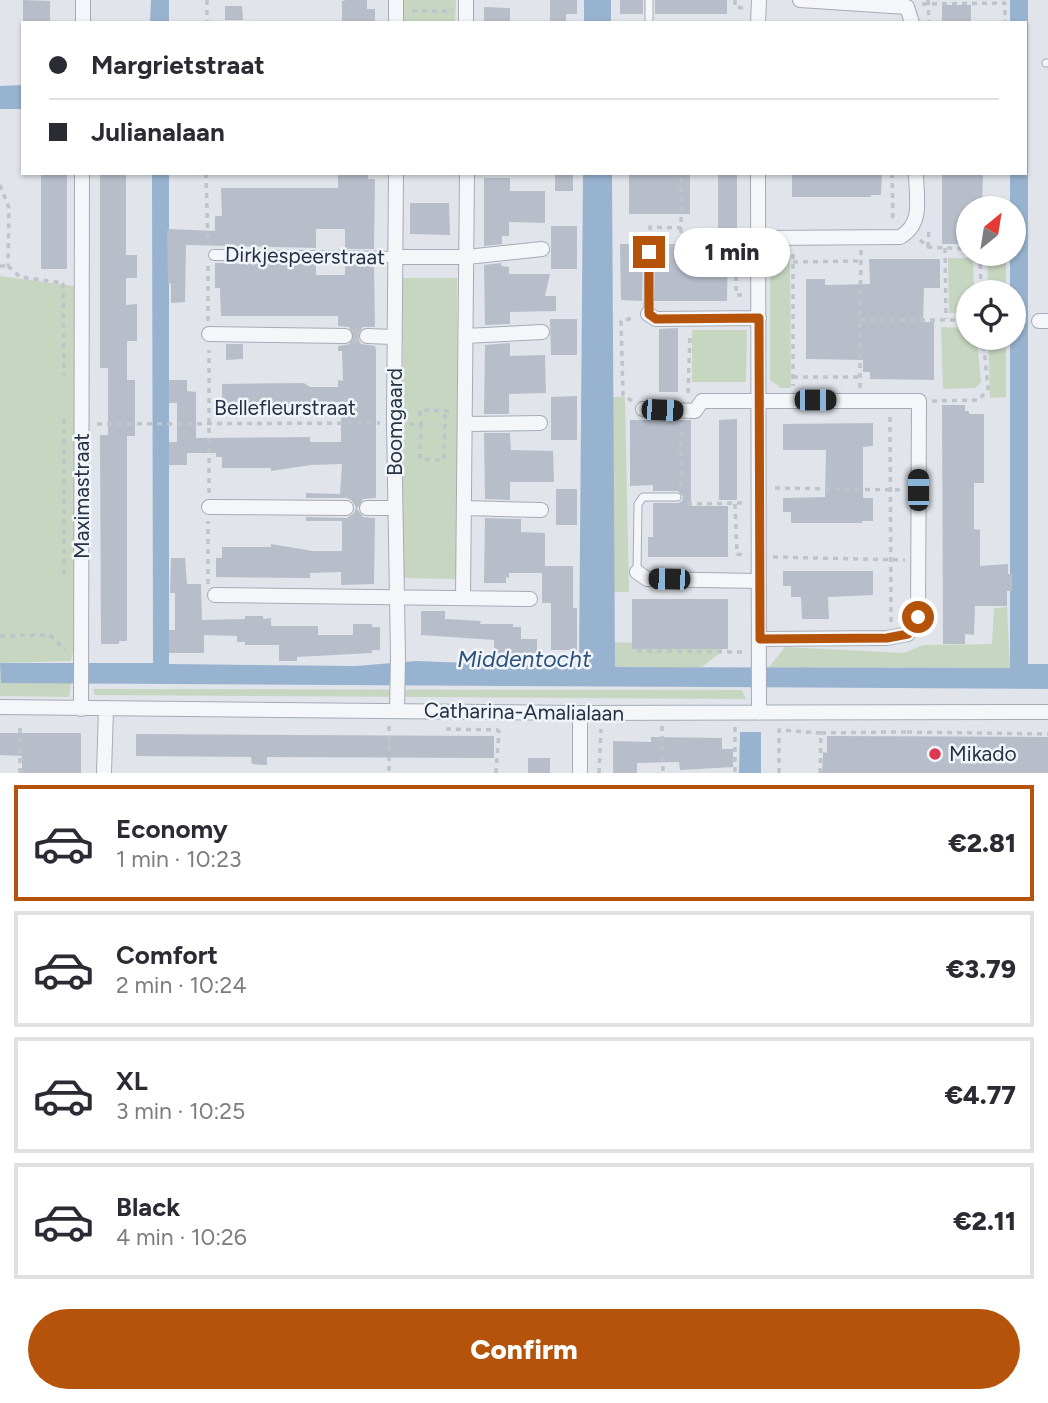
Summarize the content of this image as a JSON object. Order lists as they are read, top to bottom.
{
  "streets": {
    "street": [
      "Dirkjespeerstraat",
      "Boomgaard",
      "Maximastraat",
      "Catharina-Amalialaan"
    ],
    "path": ["Bellefleurstraat"]
  },
  "crossings": [
    ["Dirkjespeerstraat", "Boomgaard"],
    ["Bellefleurstraat", "Boomgaard"],
    ["Bellefleurstraat", "Maximastraat"],
    ["Boomgaard", "Catharina-Amalialaan"],
    ["Maximastraat", "Catharina-Amalialaan"]
  ],
  "water": ["Middentocht"],
  "places": ["Mikado"],
  "north": "top right",
  "page": {
    "banner": ["Margrietstraat", "Julianalaan"],
    "bubble": "1 min",
    "list": [
      {
        "name": "Economy",
        "note": "1 min · 10:23",
        "value": "€2.81"
      },
      {
        "name": "Comfort",
        "note": "2 min · 10:24",
        "value": "€3.79"
      },
      {
        "name": "XL",
        "note": "3 min · 10:25",
        "value": "€4.77"
      },
      {
        "name": "Black",
        "note": "4 min · 10:26",
        "value": "€2.11"
      }
    ],
    "buttons": "Confirm"
  }
}
